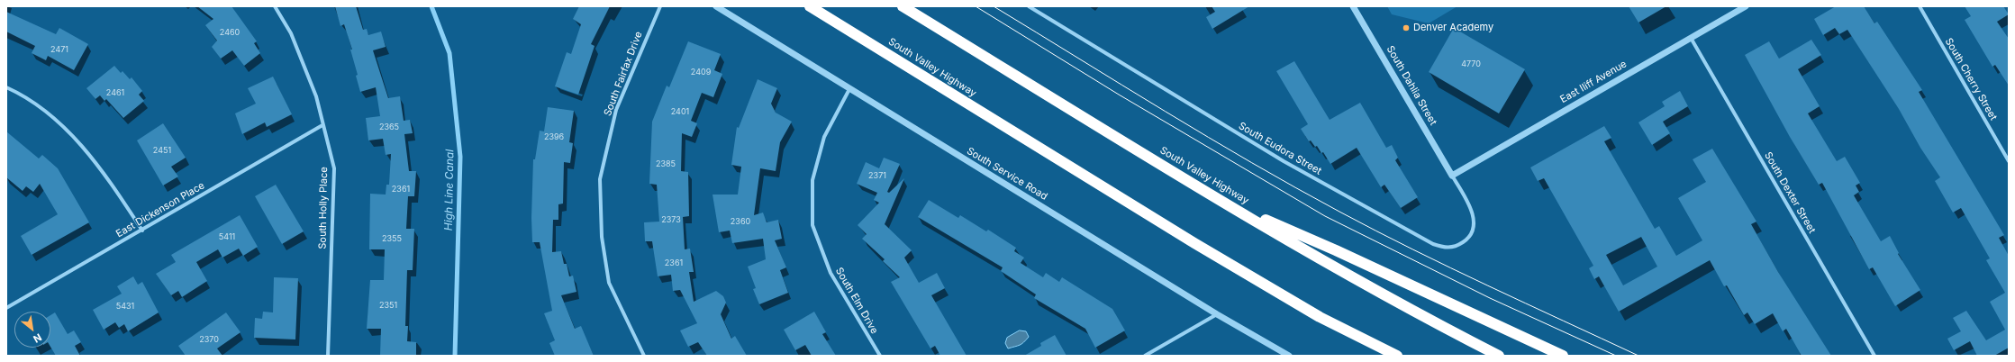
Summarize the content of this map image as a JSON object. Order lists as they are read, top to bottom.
{
  "streets": {
    "highway": ["South Valley Highway"],
    "street": [
      "South Fairfax Drive",
      "South Cherry Street",
      "East Iliff Avenue",
      "South Dahlia Street",
      "South Eudora Street",
      "South Service Road",
      "South Dexter Street",
      "South Holly Place",
      "East Dickenson Place",
      "South Elm Drive"
    ]
  },
  "crossings": [
    ["East Iliff Avenue", "South Dahlia Street"],
    ["East Iliff Avenue", "South Eudora Street"],
    ["East Iliff Avenue", "South Dexter Street"],
    ["South Dahlia Street", "South Eudora Street"],
    ["South Service Road", "South Elm Drive"],
    ["South Holly Place", "East Dickenson Place"]
  ],
  "water": ["High Line Canal"],
  "places": ["Denver Academy"],
  "house_numbers": [
    "2460",
    "2471",
    "4770",
    "2409",
    "2461",
    "2401",
    "2365",
    "2396",
    "2451",
    "2385",
    "2371",
    "2361",
    "2373",
    "2360",
    "5411",
    "2355",
    "2361",
    "2351",
    "5431",
    "2370"
  ],
  "north": "bottom right"
}
